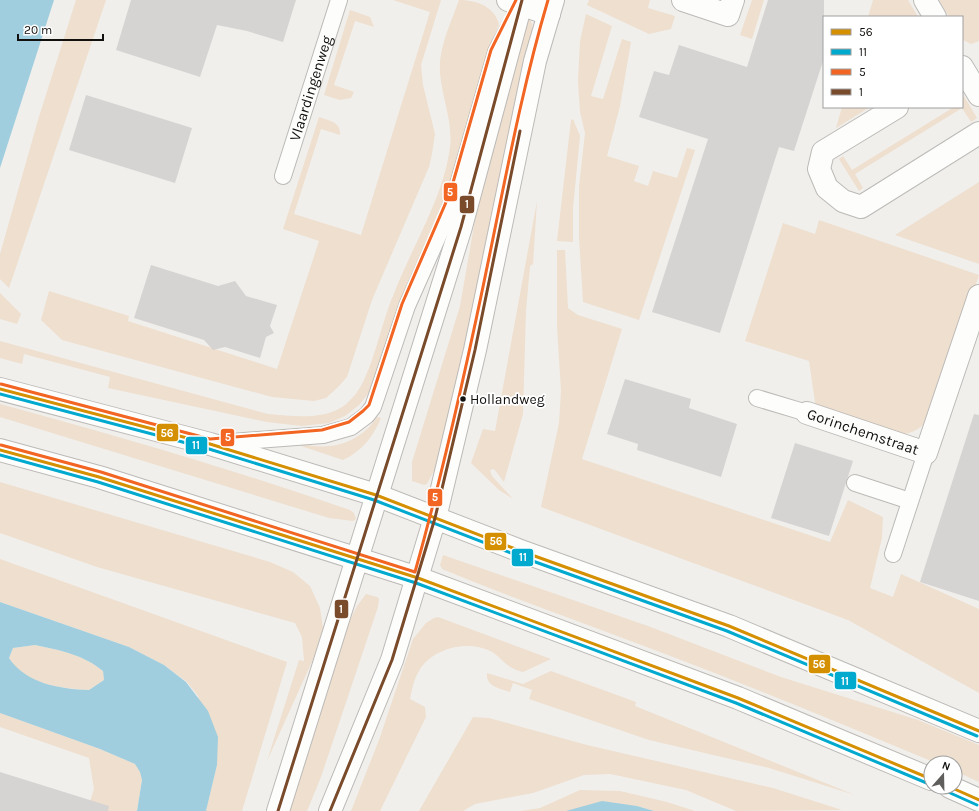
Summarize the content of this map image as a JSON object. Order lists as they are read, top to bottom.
{
  "streets": {
    "street": ["Gorinchemstraat"],
    "lane": ["Vlaardingenweg"]
  },
  "places": ["Hollandweg"],
  "lines": [
    "transit line 5",
    "transit line 1",
    "transit line 56",
    "transit line 11"
  ],
  "legend": [
    "56",
    "11",
    "5",
    "1"
  ],
  "scale_bar": "20 m",
  "north": "top"
}
